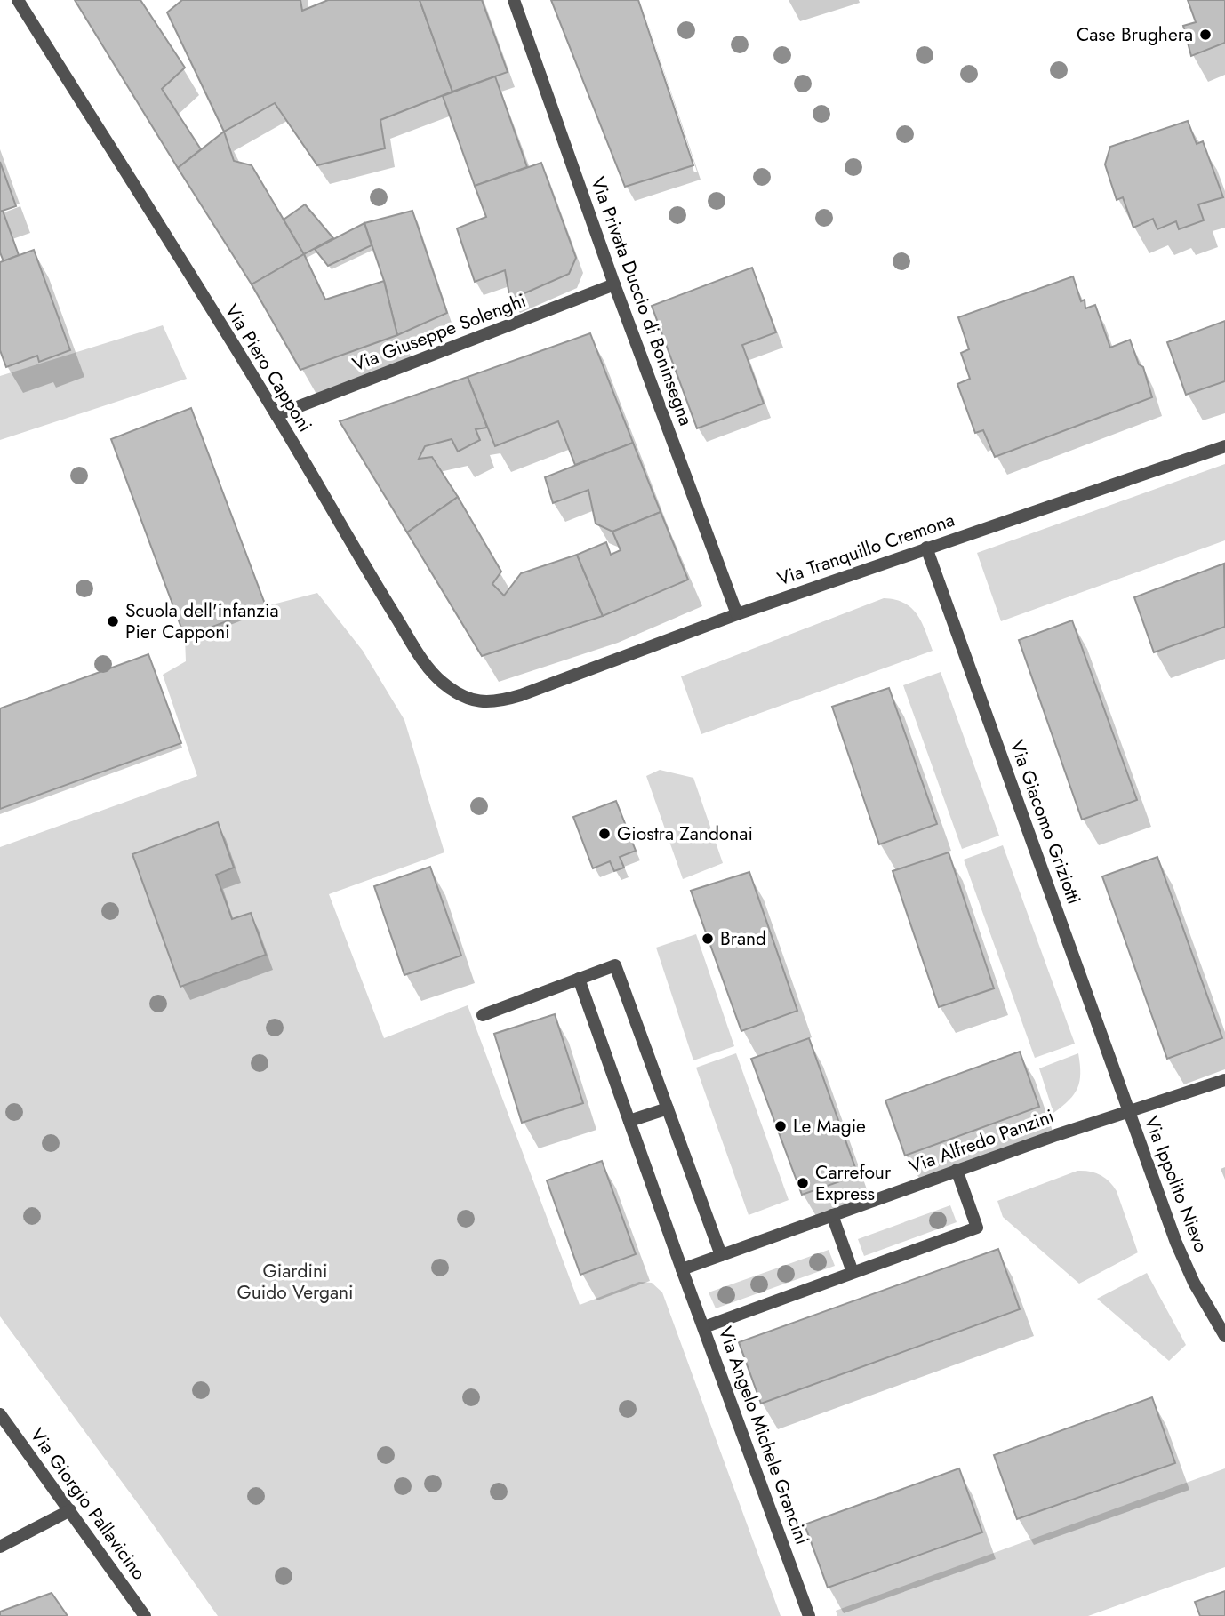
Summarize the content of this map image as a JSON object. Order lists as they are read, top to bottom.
{
  "streets": {
    "street": [
      "Via Privata Duccio di Boninsegna",
      "Via Giuseppe Solenghi",
      "Via Piero Capponi",
      "Via Tranquillo Cremona",
      "Via Giacomo Griziotti",
      "Via Alfredo Panzini",
      "Via Ippolito Nievo",
      "Via Angelo Michele Grancini",
      "Via Giorgio Pallavicino"
    ]
  },
  "crossings": [
    ["Via Privata Duccio di Boninsegna", "Via Giuseppe Solenghi"],
    ["Via Privata Duccio di Boninsegna", "Via Tranquillo Cremona"],
    ["Via Giuseppe Solenghi", "Via Piero Capponi"],
    ["Via Piero Capponi", "Via Tranquillo Cremona"],
    ["Via Tranquillo Cremona", "Via Giacomo Griziotti"],
    ["Via Giacomo Griziotti", "Via Alfredo Panzini"],
    ["Via Giacomo Griziotti", "Via Ippolito Nievo"],
    ["Via Alfredo Panzini", "Via Ippolito Nievo"],
    ["Via Alfredo Panzini", "Via Angelo Michele Grancini"]
  ],
  "parks": ["Giardini Guido Vergani"],
  "places": [
    "Case Brughera",
    "Scuola dell'infanzia Pier Capponi",
    "Giostra Zandonai",
    "Brand",
    "Le Magie",
    "Carrefour Express"
  ]
}
